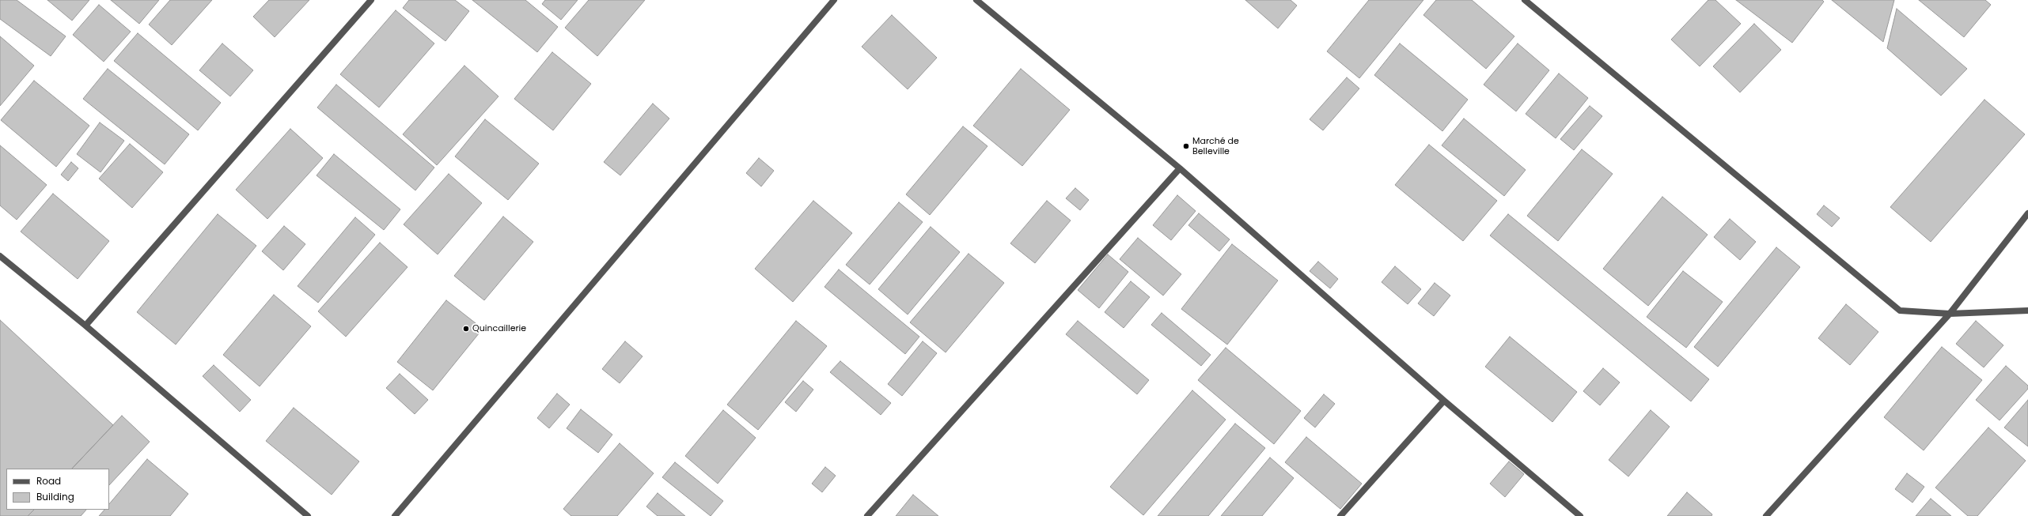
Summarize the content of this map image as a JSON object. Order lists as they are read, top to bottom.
{
  "places": ["Marché de Belleville", "Quincaillerie"],
  "legend": ["Road", "Building"]
}
